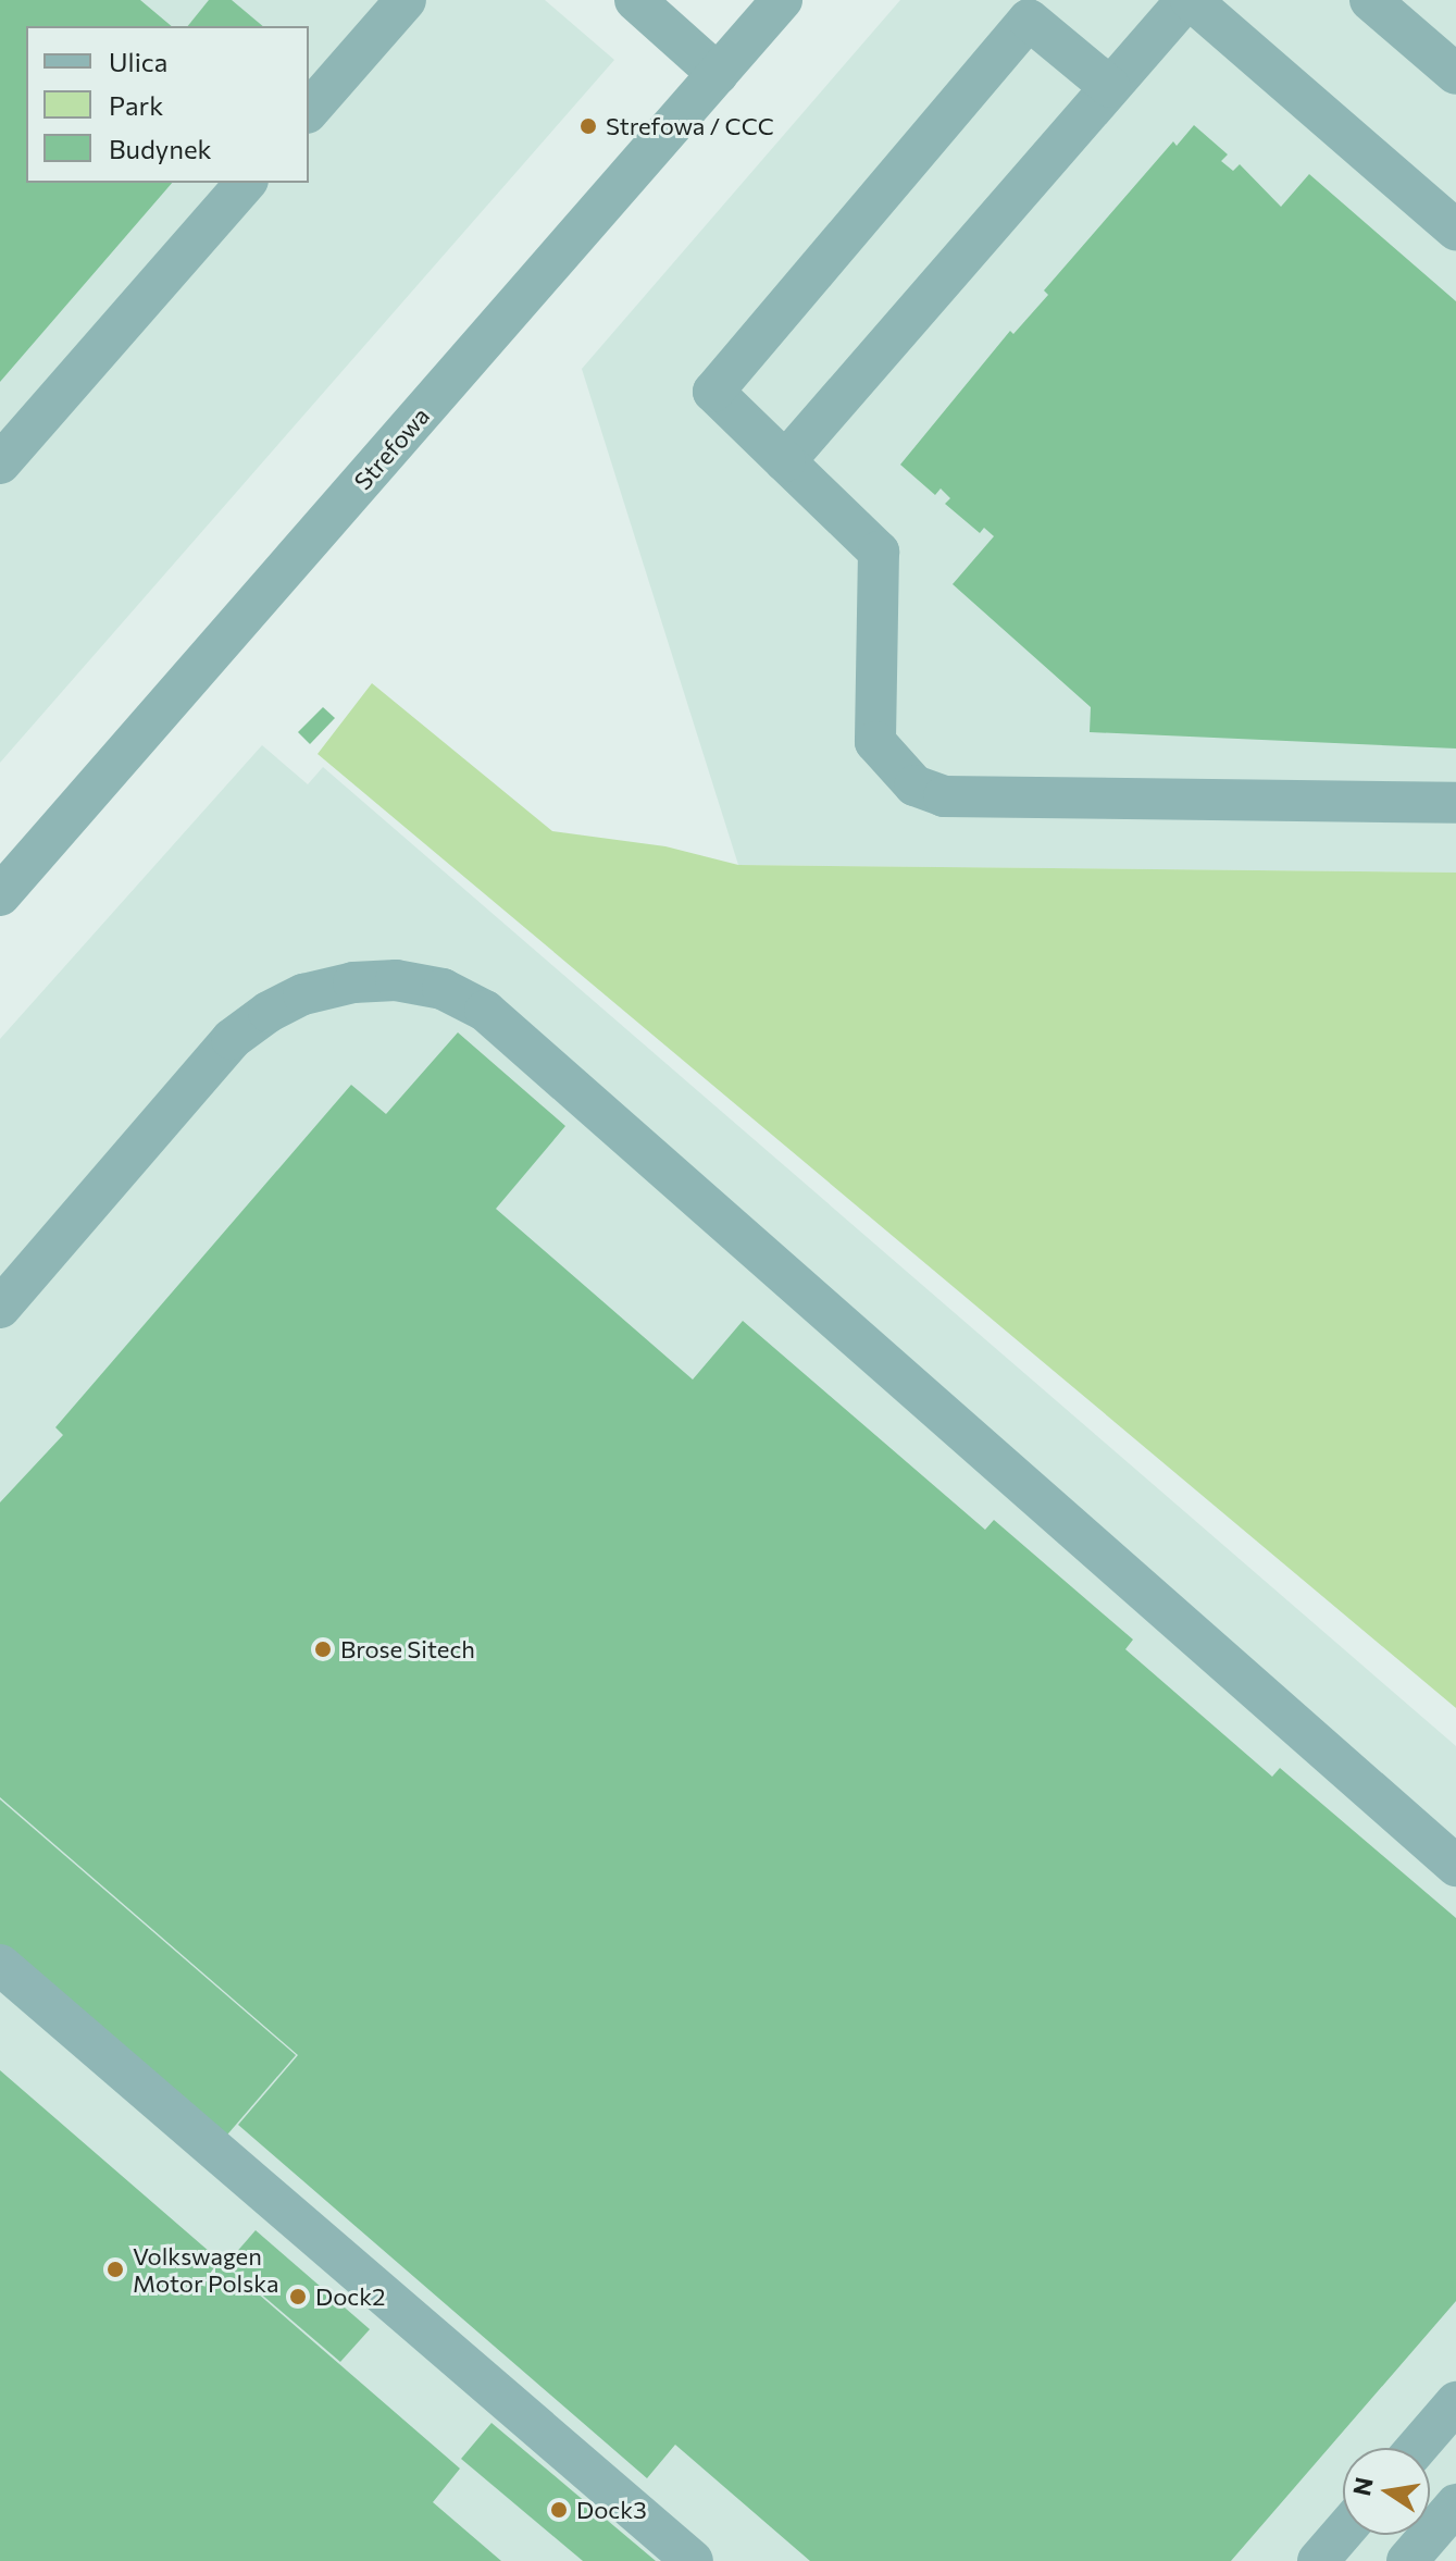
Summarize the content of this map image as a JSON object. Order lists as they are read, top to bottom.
{
  "streets": {
    "street": ["Strefowa"]
  },
  "places": [
    "Strefowa / CCC",
    "Brose Sitech",
    "Volkswagen Motor Polska",
    "Dock2",
    "Dock3"
  ],
  "legend": ["Ulica", "Park", "Budynek"],
  "north": "left"
}
